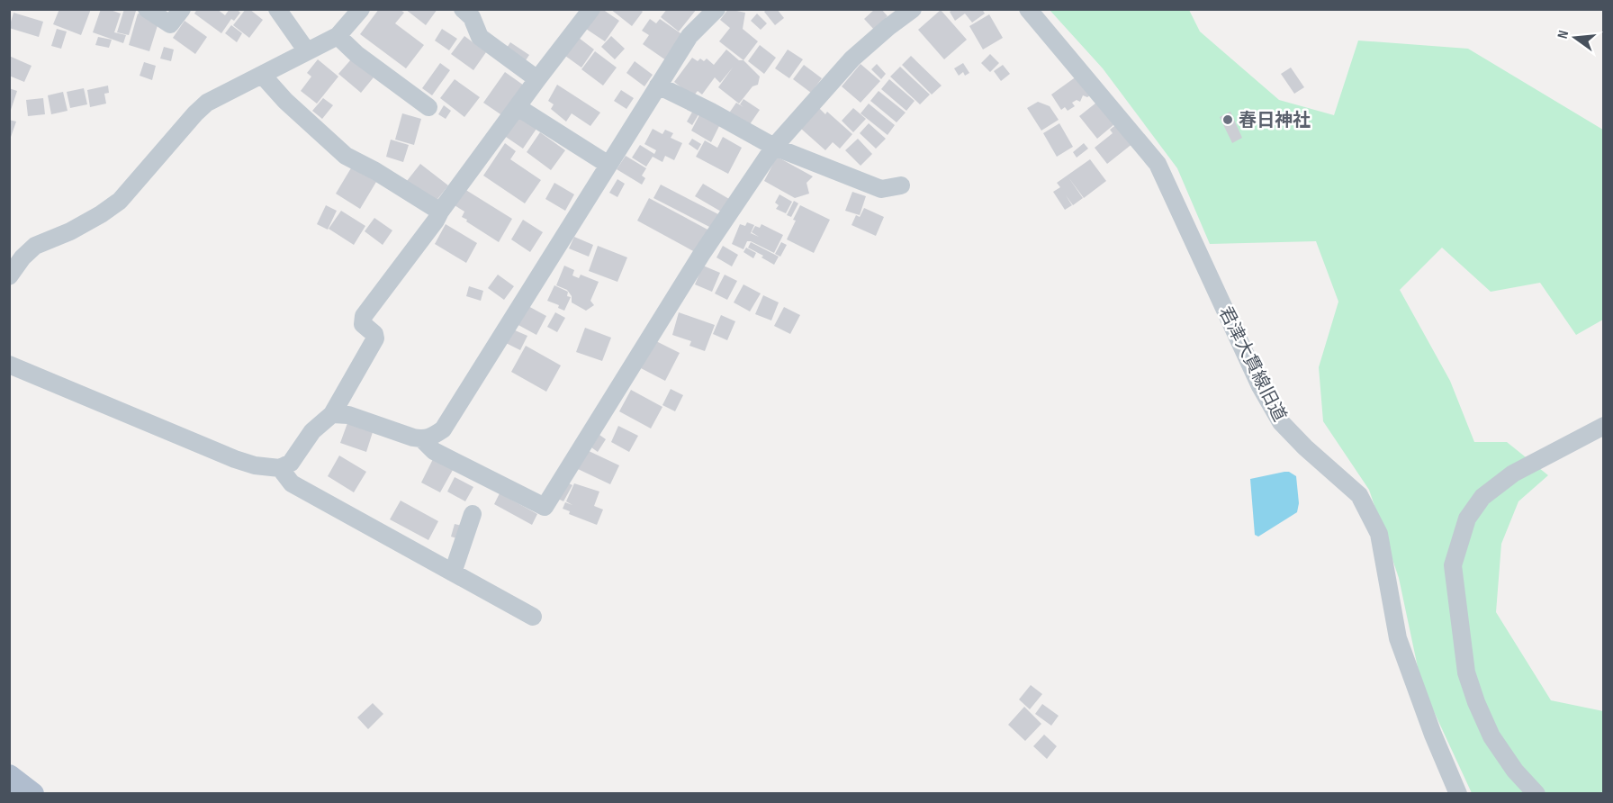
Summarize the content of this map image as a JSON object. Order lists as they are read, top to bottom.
{
  "streets": {
    "street": ["君津大貫線旧道"]
  },
  "places": ["春日神社"],
  "north": "left"
}
